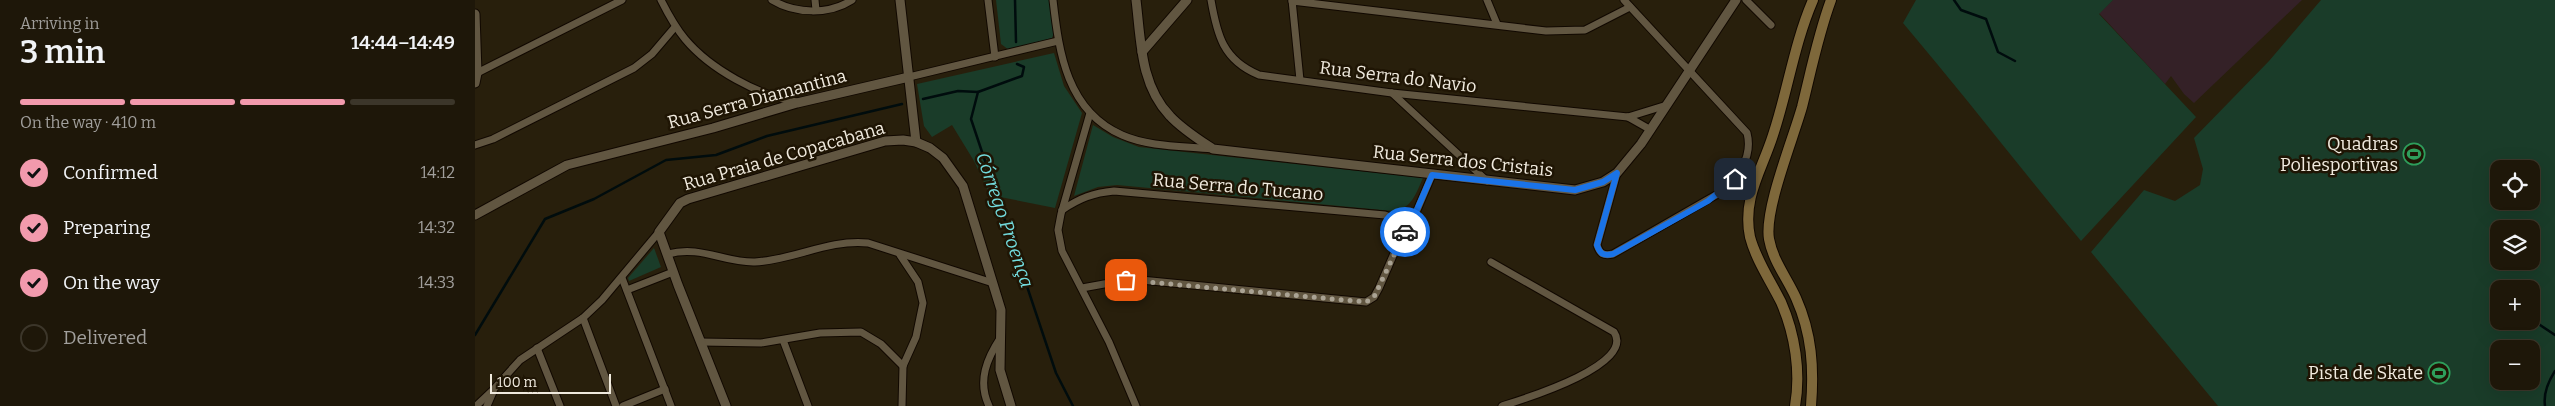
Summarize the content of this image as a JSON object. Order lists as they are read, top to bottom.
{
  "streets": {
    "street": [
      "Rua Serra do Navio",
      "Rua Serra Diamantina",
      "Rua Praia de Copacabana",
      "Rua Serra dos Cristais",
      "Rua Serra do Tucano"
    ]
  },
  "crossings": [
    ["Rua Serra do Navio", "Rua Serra dos Cristais"]
  ],
  "water": ["Córrego Proença"],
  "places": {
    "sports": ["Quadras Poliesportivas", "Pista de Skate"]
  },
  "scale_bar": "100 m",
  "page": {
    "heading": ["3 min", "Arriving in", "14:44–14:49"],
    "bar": "On the way · 410 m",
    "list": [
      ["Confirmed", "14:12"],
      ["Preparing", "14:32"],
      ["On the way", "14:33"],
      "Delivered"
    ],
    "map_buttons": ["+", "−"],
    "scale": "100 m"
  }
}
